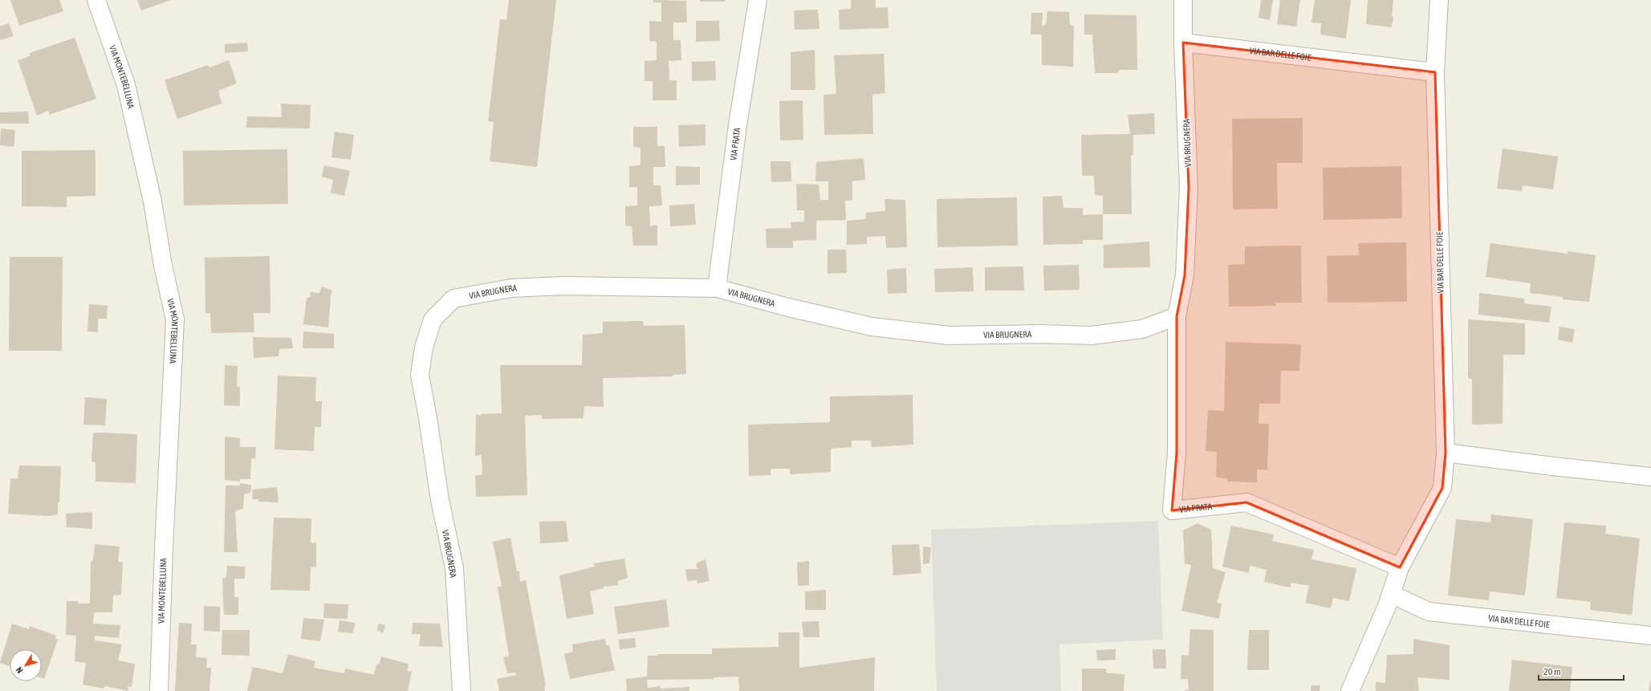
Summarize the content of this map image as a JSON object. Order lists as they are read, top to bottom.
{
  "streets": {
    "street": [
      "VIA BAR DELLE FOIE",
      "VIA MONTEBELLUNA",
      "VIA BRUGNERA",
      "VIA PRATA"
    ]
  },
  "crossings": [
    ["VIA BAR DELLE FOIE", "VIA BRUGNERA"],
    ["VIA BAR DELLE FOIE", "VIA PRATA"],
    ["VIA BRUGNERA", "VIA PRATA"]
  ],
  "scale_bar": "20 m",
  "north": "bottom left"
}
